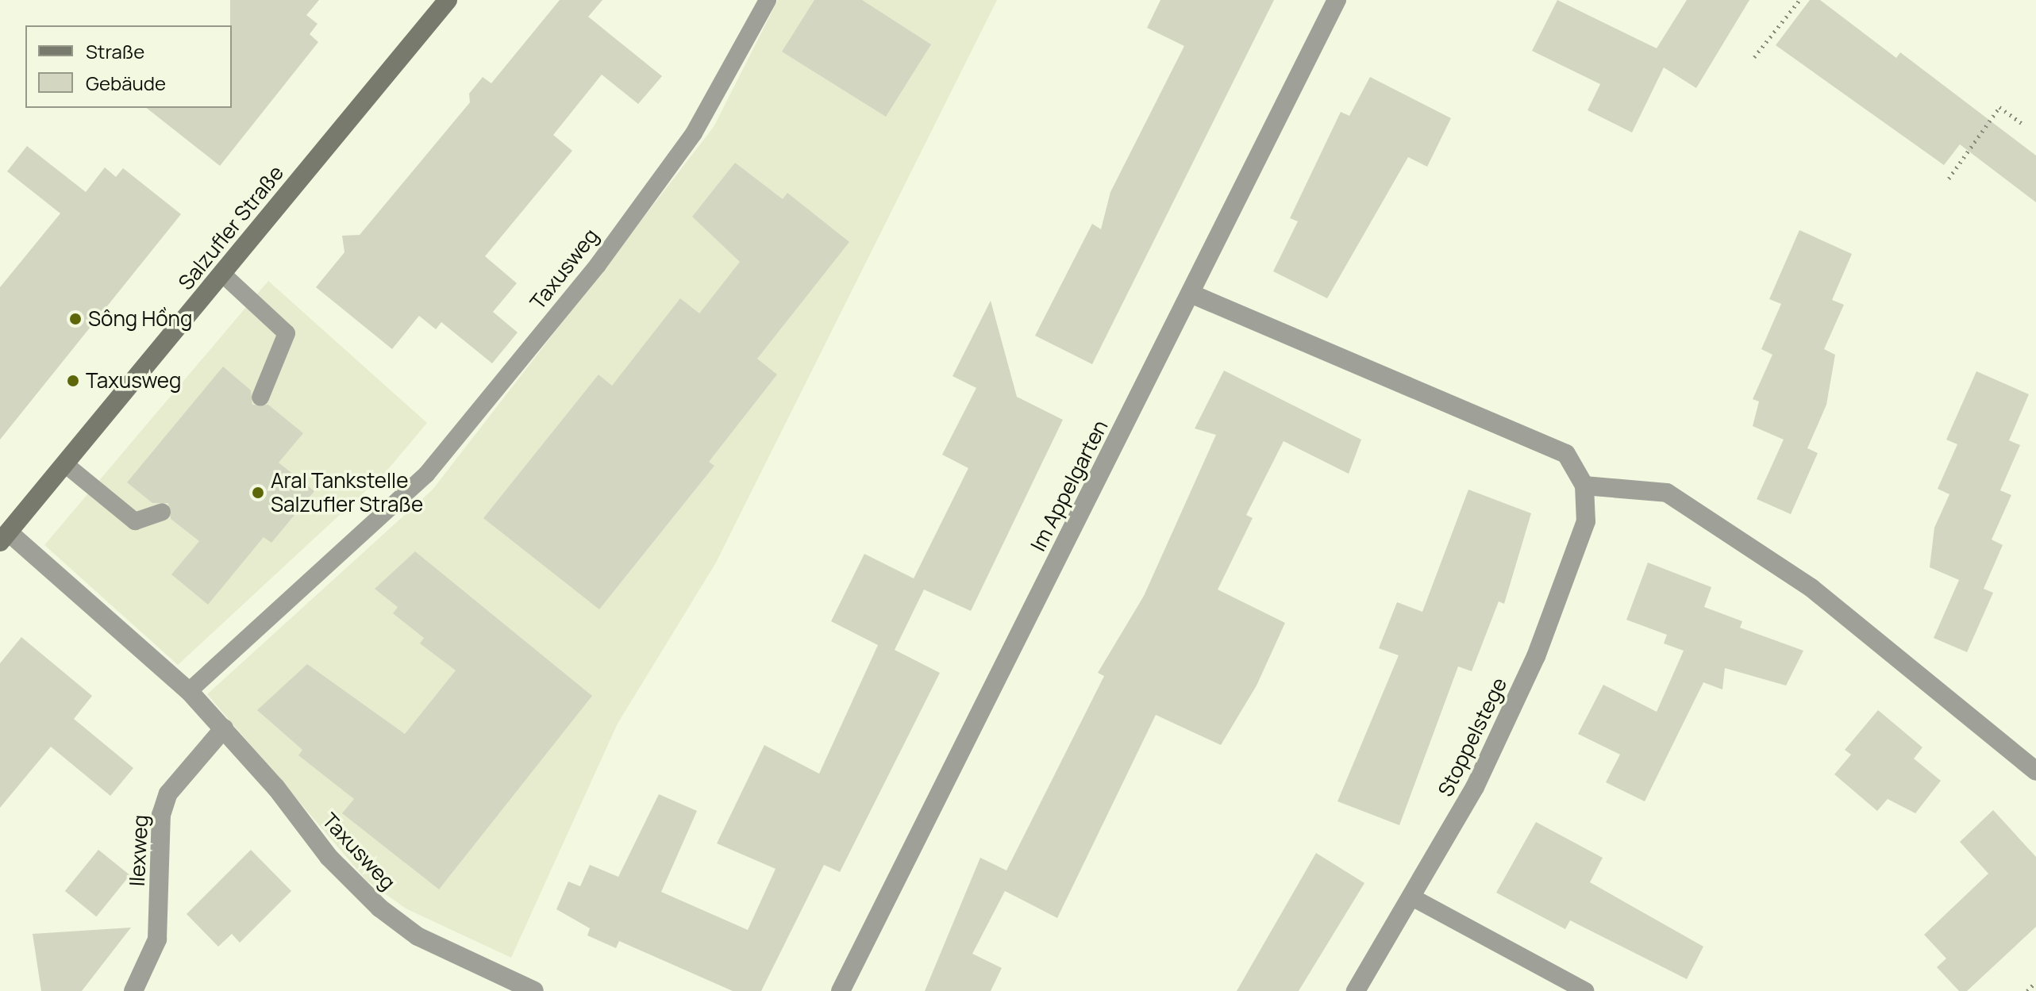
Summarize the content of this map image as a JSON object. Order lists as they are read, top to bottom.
{
  "streets": {
    "main road": ["Salzufler Straße"],
    "street": [
      "Taxusweg",
      "Im Appelgarten",
      "Stoppelstege",
      "Ilexweg"
    ]
  },
  "crossings": [
    ["Salzufler Straße", "Taxusweg"],
    ["Taxusweg", "Ilexweg"],
    ["Im Appelgarten", "Stoppelstege"]
  ],
  "places": ["Sông Hồng", "Taxusweg", "Aral Tankstelle Salzufler Straße"],
  "legend": ["Straße", "Gebäude"]
}
